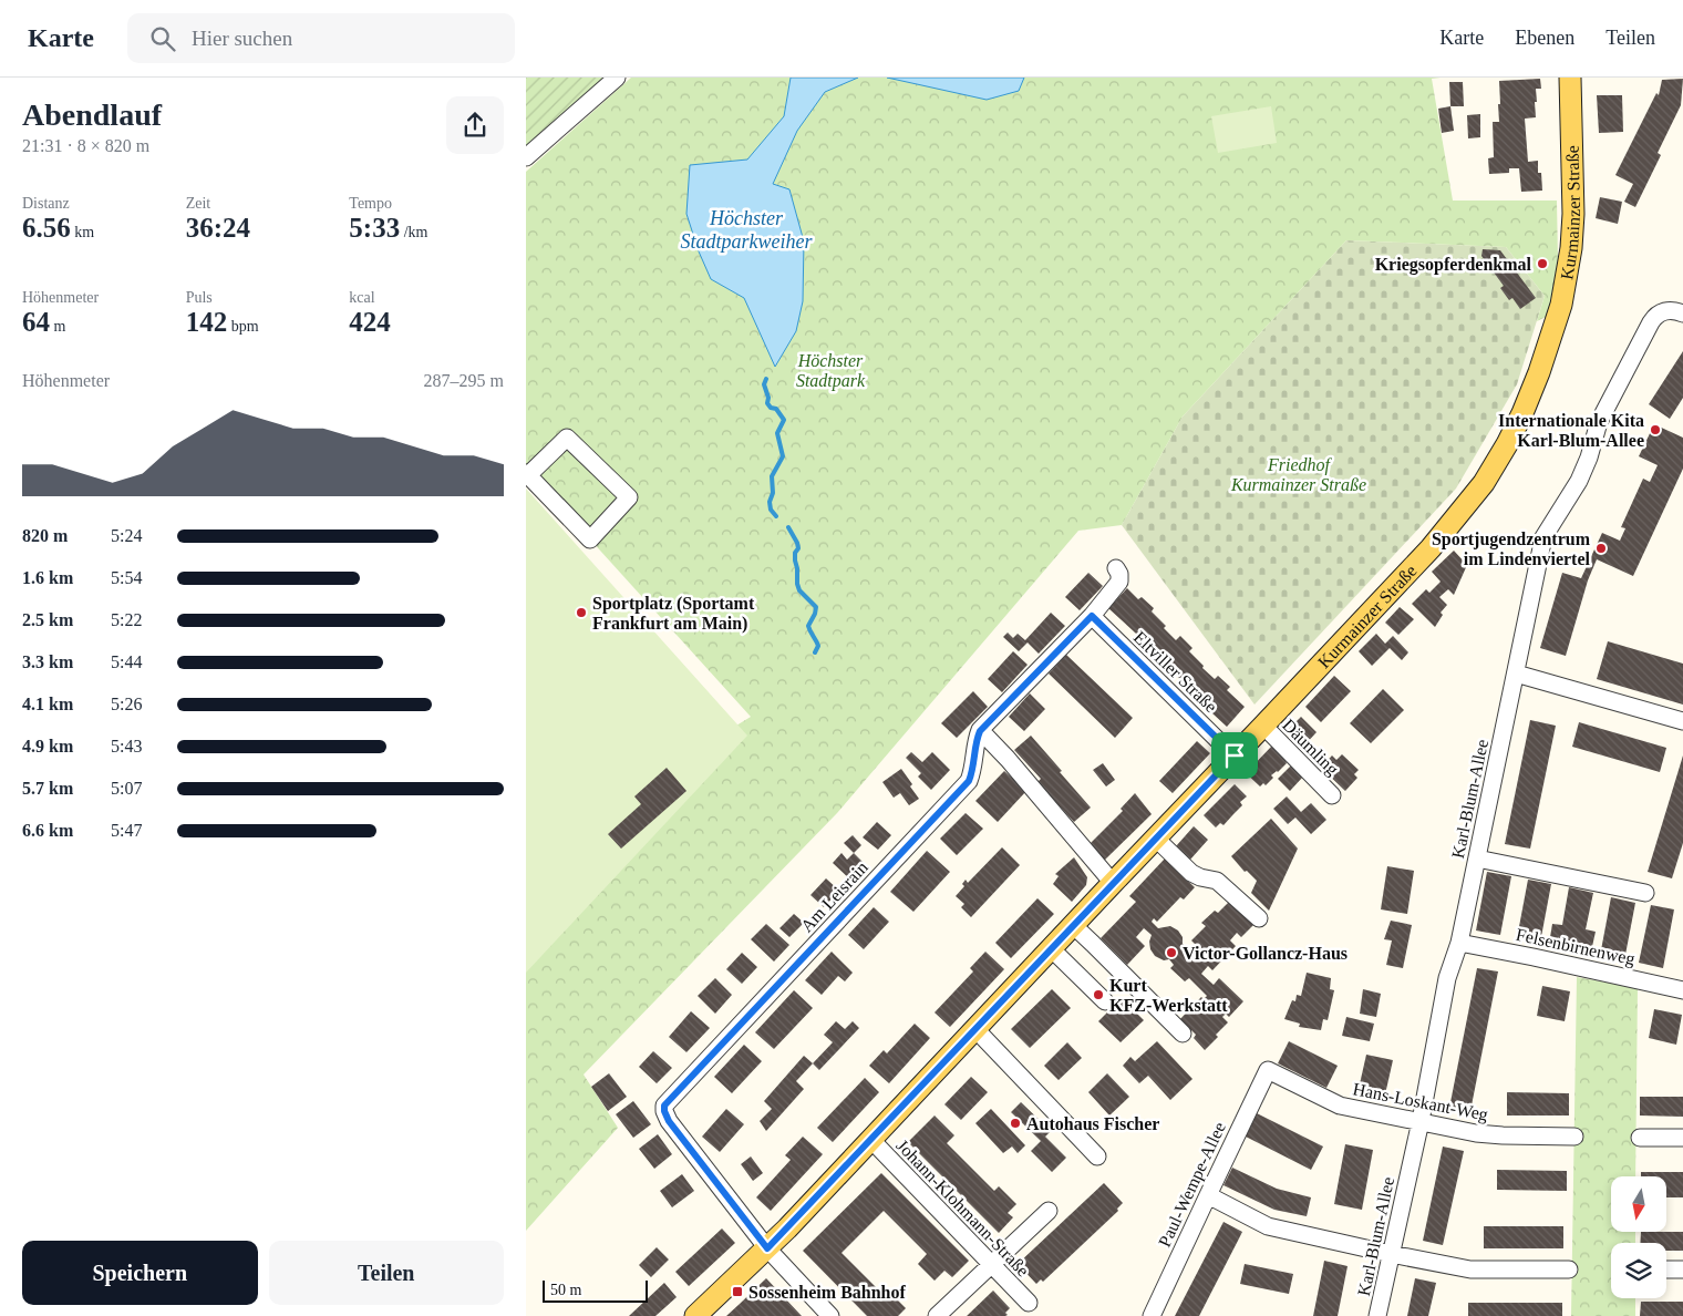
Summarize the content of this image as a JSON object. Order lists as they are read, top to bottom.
{
  "streets": {
    "main road": ["Kurmainzer Straße"],
    "street": [
      "Eltviller Straße",
      "Däumling",
      "Karl-Blum-Allee",
      "Am Leisrain",
      "Felsenbirnenweg",
      "Hans-Loskant-Weg",
      "Paul-Wempe-Allee",
      "Johann-Klohmann-Straße"
    ]
  },
  "crossings": [
    ["Kurmainzer Straße", "Eltviller Straße"],
    ["Kurmainzer Straße", "Däumling"],
    ["Kurmainzer Straße", "Am Leisrain"],
    ["Kurmainzer Straße", "Johann-Klohmann-Straße"],
    ["Karl-Blum-Allee", "Felsenbirnenweg"],
    ["Karl-Blum-Allee", "Hans-Loskant-Weg"],
    ["Hans-Loskant-Weg", "Paul-Wempe-Allee"]
  ],
  "water": ["Höchster Stadtparkweiher"],
  "parks": ["Höchster Stadtpark", "Friedhof Kurmainzer Straße"],
  "places": {
    "other": [
      "Kriegsopferdenkmal",
      "Internationale Kita Karl-Blum-Allee",
      "Sportjugendzentrum im Lindenviertel",
      "Sportplatz (Sportamt Frankfurt am Main)",
      "Victor-Gollancz-Haus",
      "Kurt KFZ-Werkstatt",
      "Autohaus Fischer"
    ],
    "transit": ["Sossenheim Bahnhof"]
  },
  "scale_bar": "50 m",
  "north": "bottom",
  "page": {
    "header": "Karte",
    "search": "Hier suchen",
    "nav": ["Karte", "Ebenen", "Teilen"],
    "heading": ["Abendlauf", "21:31 · 8 × 820 m"],
    "stats": [
      ["Distanz", "6.56 km"],
      ["Zeit", "36:24"],
      ["Tempo", "5:33 /km"],
      ["Höhenmeter", "64 m"],
      ["Puls", "142 bpm"],
      ["kcal", "424"]
    ],
    "chart": ["Höhenmeter", "287–295 m"],
    "list": [
      {
        "name": "820 m",
        "note": "5:24"
      },
      {
        "name": "1.6 km",
        "note": "5:54"
      },
      {
        "name": "2.5 km",
        "note": "5:22"
      },
      {
        "name": "3.3 km",
        "note": "5:44"
      },
      {
        "name": "4.1 km",
        "note": "5:26"
      },
      {
        "name": "4.9 km",
        "note": "5:43"
      },
      {
        "name": "5.7 km",
        "note": "5:07"
      },
      {
        "name": "6.6 km",
        "note": "5:47"
      }
    ],
    "buttons": ["Speichern", "Teilen"],
    "scale": "50 m"
  }
}
